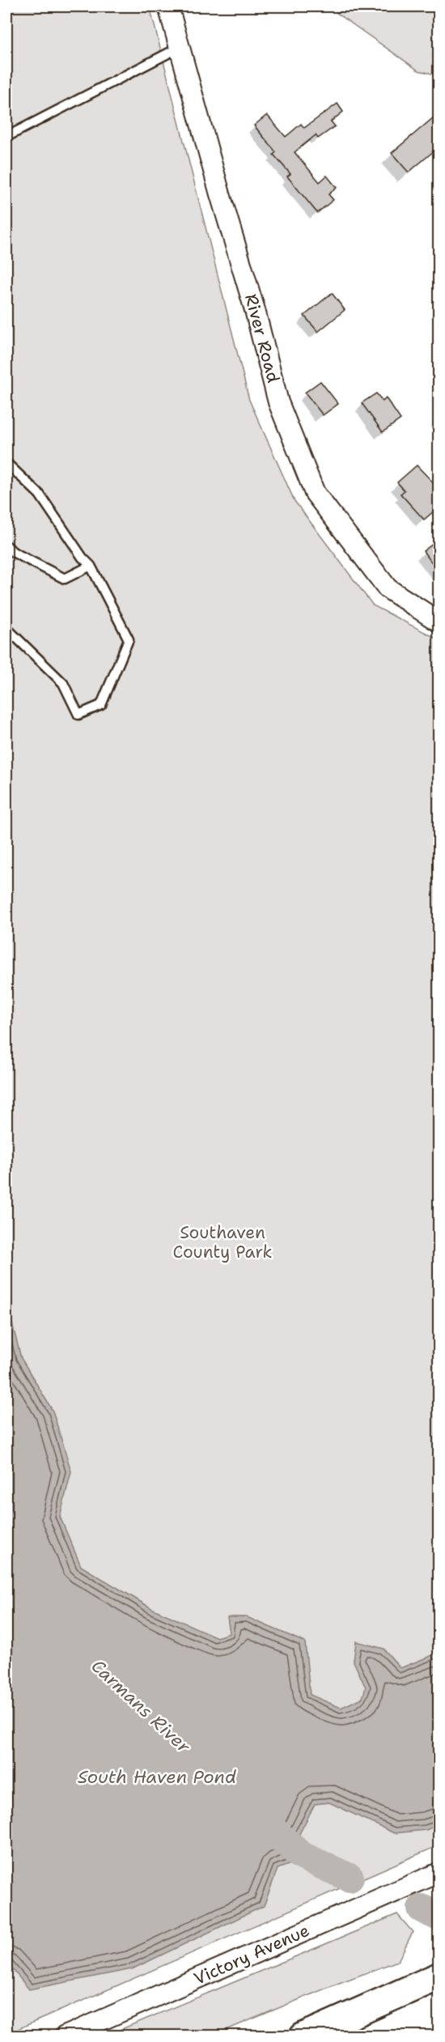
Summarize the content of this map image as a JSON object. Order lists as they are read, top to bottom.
{
  "streets": {
    "street": ["River Road", "Victory Avenue"]
  },
  "water": ["Carmans River", "South Haven Pond"],
  "parks": ["Southaven County Park"]
}
